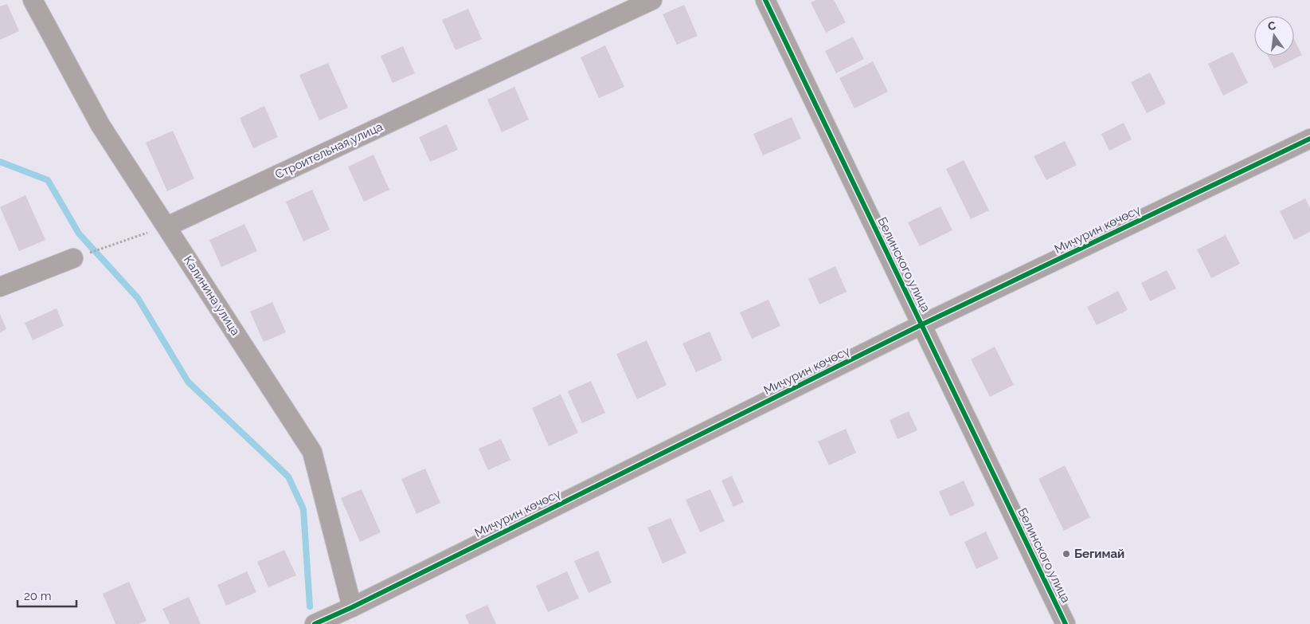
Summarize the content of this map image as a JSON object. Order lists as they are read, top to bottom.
{
  "streets": {
    "street": [
      "Строительная улица",
      "Мичурин көчөсү",
      "Белинского улица",
      "Калинина улица"
    ]
  },
  "crossings": [
    ["Строительная улица", "Калинина улица"],
    ["Мичурин көчөсү", "Белинского улица"],
    ["Мичурин көчөсү", "Калинина улица"]
  ],
  "places": ["Бегимай"],
  "scale_bar": "20 m",
  "north": "top"
}
